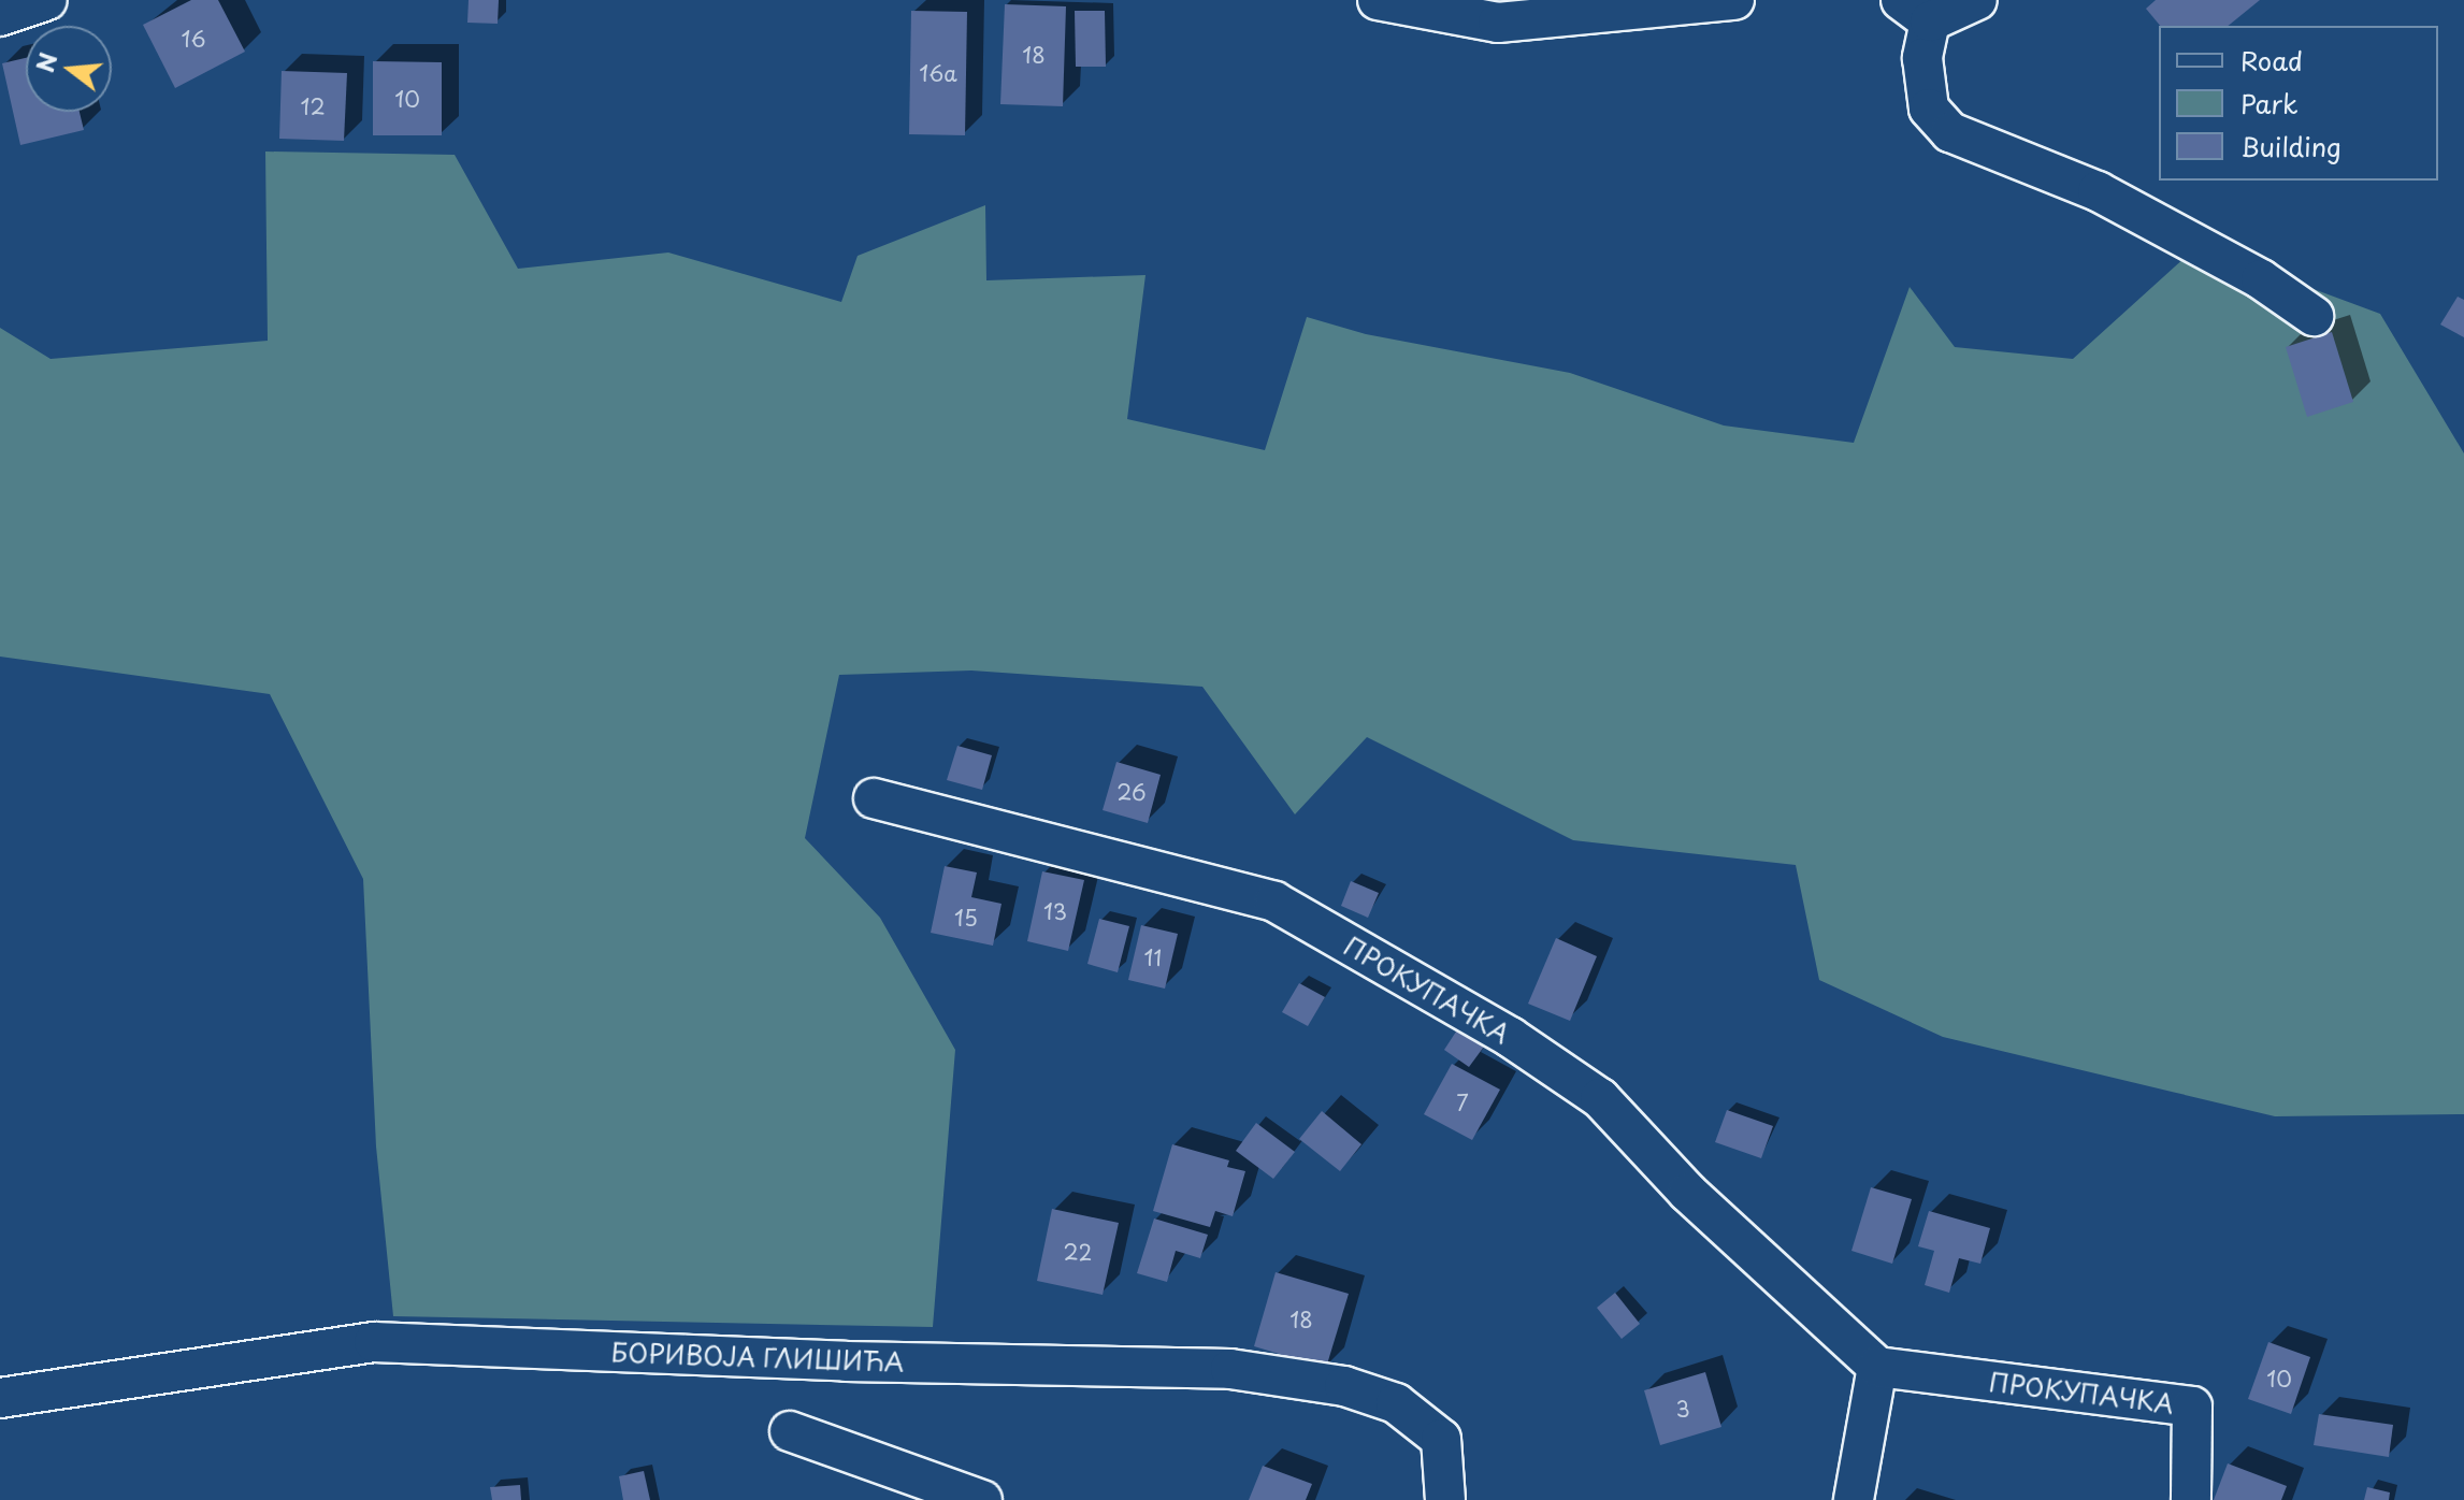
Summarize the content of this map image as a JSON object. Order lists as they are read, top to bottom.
{
  "streets": {
    "street": ["ПРОКУПАЧКА", "БОРИВОЈА ГЛИШИЋА"]
  },
  "house_numbers": [
    "16",
    "18",
    "16a",
    "10",
    "12",
    "26",
    "13",
    "15",
    "11",
    "7",
    "22",
    "18",
    "10",
    "3"
  ],
  "legend": ["Road", "Park", "Building"],
  "north": "left"
}
